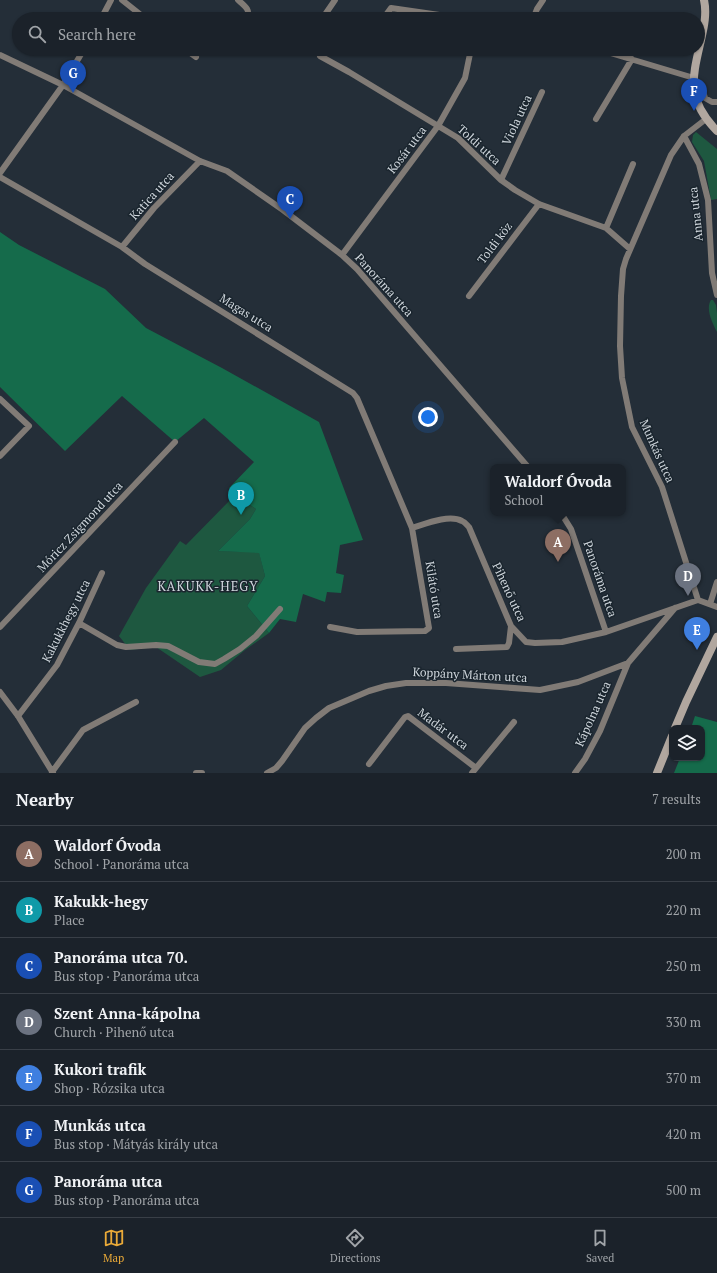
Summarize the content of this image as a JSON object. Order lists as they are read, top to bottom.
{
  "streets": {
    "street": [
      "Viola utca",
      "Toldi utca",
      "Kosár utca",
      "Katica utca",
      "Anna utca",
      "Toldi köz",
      "Panoráma utca",
      "Magas utca",
      "Munkás utca",
      "Móricz Zsigmond utca",
      "Kilátó utca",
      "Pihenő utca",
      "Kakukkhegy utca",
      "Koppány Márton utca",
      "Kápolna utca",
      "Madár utca"
    ]
  },
  "crossings": [
    ["Viola utca", "Toldi utca"],
    ["Toldi utca", "Kosár utca"],
    ["Toldi utca", "Toldi köz"],
    ["Toldi utca", "Munkás utca"],
    ["Kosár utca", "Panoráma utca"],
    ["Katica utca", "Panoráma utca"],
    ["Katica utca", "Magas utca"],
    ["Anna utca", "Munkás utca"],
    ["Panoráma utca", "Pihenő utca"],
    ["Magas utca", "Kilátó utca"],
    ["Magas utca", "Pihenő utca"],
    ["Munkás utca", "Pihenő utca"],
    ["Kilátó utca", "Pihenő utca"],
    ["Pihenő utca", "Koppány Márton utca"],
    ["Koppány Márton utca", "Kápolna utca"]
  ],
  "districts": ["KAKUKK-HEGY"],
  "page": {
    "search": "Search here",
    "pins": [
      "G",
      "F",
      "C",
      "B",
      "A",
      "D",
      "E"
    ],
    "popup": ["Waldorf Óvoda", "School"],
    "heading": ["Nearby", "7 results"],
    "list": [
      {
        "mark": "A",
        "name": "Waldorf Óvoda",
        "note": "School · Panoráma utca",
        "value": "200 m"
      },
      {
        "mark": "B",
        "name": "Kakukk-hegy",
        "note": "Place",
        "value": "220 m"
      },
      {
        "mark": "C",
        "name": "Panoráma utca 70.",
        "note": "Bus stop · Panoráma utca",
        "value": "250 m"
      },
      {
        "mark": "D",
        "name": "Szent Anna-kápolna",
        "note": "Church · Pihenő utca",
        "value": "330 m"
      },
      {
        "mark": "E",
        "name": "Kukori trafik",
        "note": "Shop · Rózsika utca",
        "value": "370 m"
      },
      {
        "mark": "F",
        "name": "Munkás utca",
        "note": "Bus stop · Mátyás király utca",
        "value": "420 m"
      },
      {
        "mark": "G",
        "name": "Panoráma utca",
        "note": "Bus stop · Panoráma utca",
        "value": "500 m"
      }
    ],
    "nav": ["Map", "Directions", "Saved"]
  }
}
